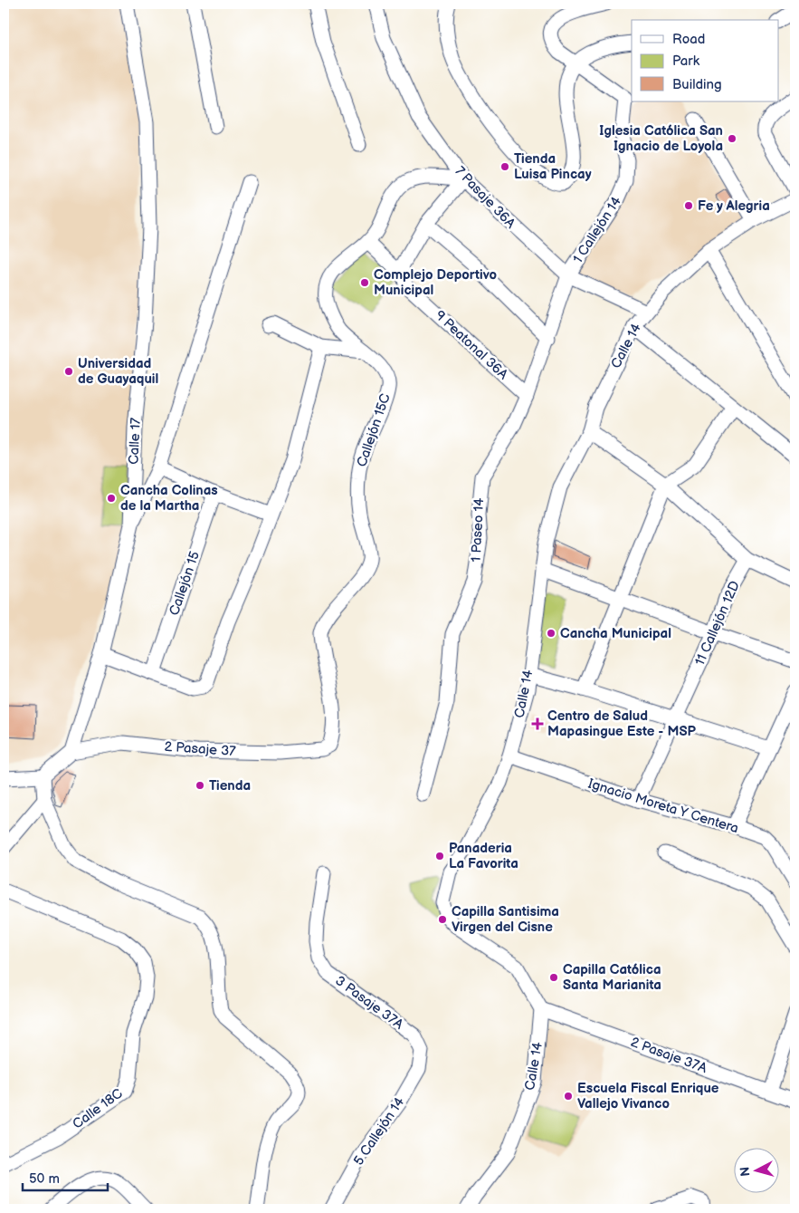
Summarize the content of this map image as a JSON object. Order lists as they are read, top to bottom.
{
  "streets": {
    "street": [
      "7 Pasaje 36A",
      "1 Callejón 14",
      "9 Peatonal 36A",
      "Calle 14",
      "Callejón 15C",
      "Calle 17",
      "1 Paseo 14",
      "Callejón 15",
      "11 Callejón 12D",
      "2 Pasaje 37",
      "Ignacio Moreta Y Centera",
      "3 Pasaje 37A",
      "2 Pasaje 37A",
      "Calle 18C",
      "5 Callejón 14"
    ]
  },
  "crossings": [
    ["7 Pasaje 36A", "1 Callejón 14"],
    ["7 Pasaje 36A", "Calle 14"],
    ["7 Pasaje 36A", "Callejón 15C"],
    ["7 Pasaje 36A", "1 Paseo 14"],
    ["1 Callejón 14", "1 Paseo 14"],
    ["9 Peatonal 36A", "Callejón 15C"],
    ["9 Peatonal 36A", "1 Paseo 14"],
    ["Calle 14", "Ignacio Moreta Y Centera"],
    ["Calle 14", "2 Pasaje 37A"],
    ["Callejón 15C", "2 Pasaje 37"],
    ["Calle 17", "2 Pasaje 37"],
    ["11 Callejón 12D", "Ignacio Moreta Y Centera"],
    ["3 Pasaje 37A", "5 Callejón 14"]
  ],
  "places": {
    "other": [
      "Iglesia Católica San Ignacio de Loyola",
      "Tienda Luisa Pincay",
      "Fe y Alegria",
      "Complejo Deportivo Municipal",
      "Universidad de Guayaquil",
      "Cancha Colinas de la Martha",
      "Cancha Municipal",
      "Tienda",
      "Panaderia La Favorita",
      "Capilla Santisima Virgen del Cisne",
      "Capilla Católica Santa Marianita",
      "Escuela Fiscal Enrique Vallejo Vivanco"
    ],
    "health": ["Centro de Salud Mapasingue Este - MSP"]
  },
  "legend": ["Road", "Park", "Building"],
  "scale_bar": "50 m",
  "north": "left"
}
